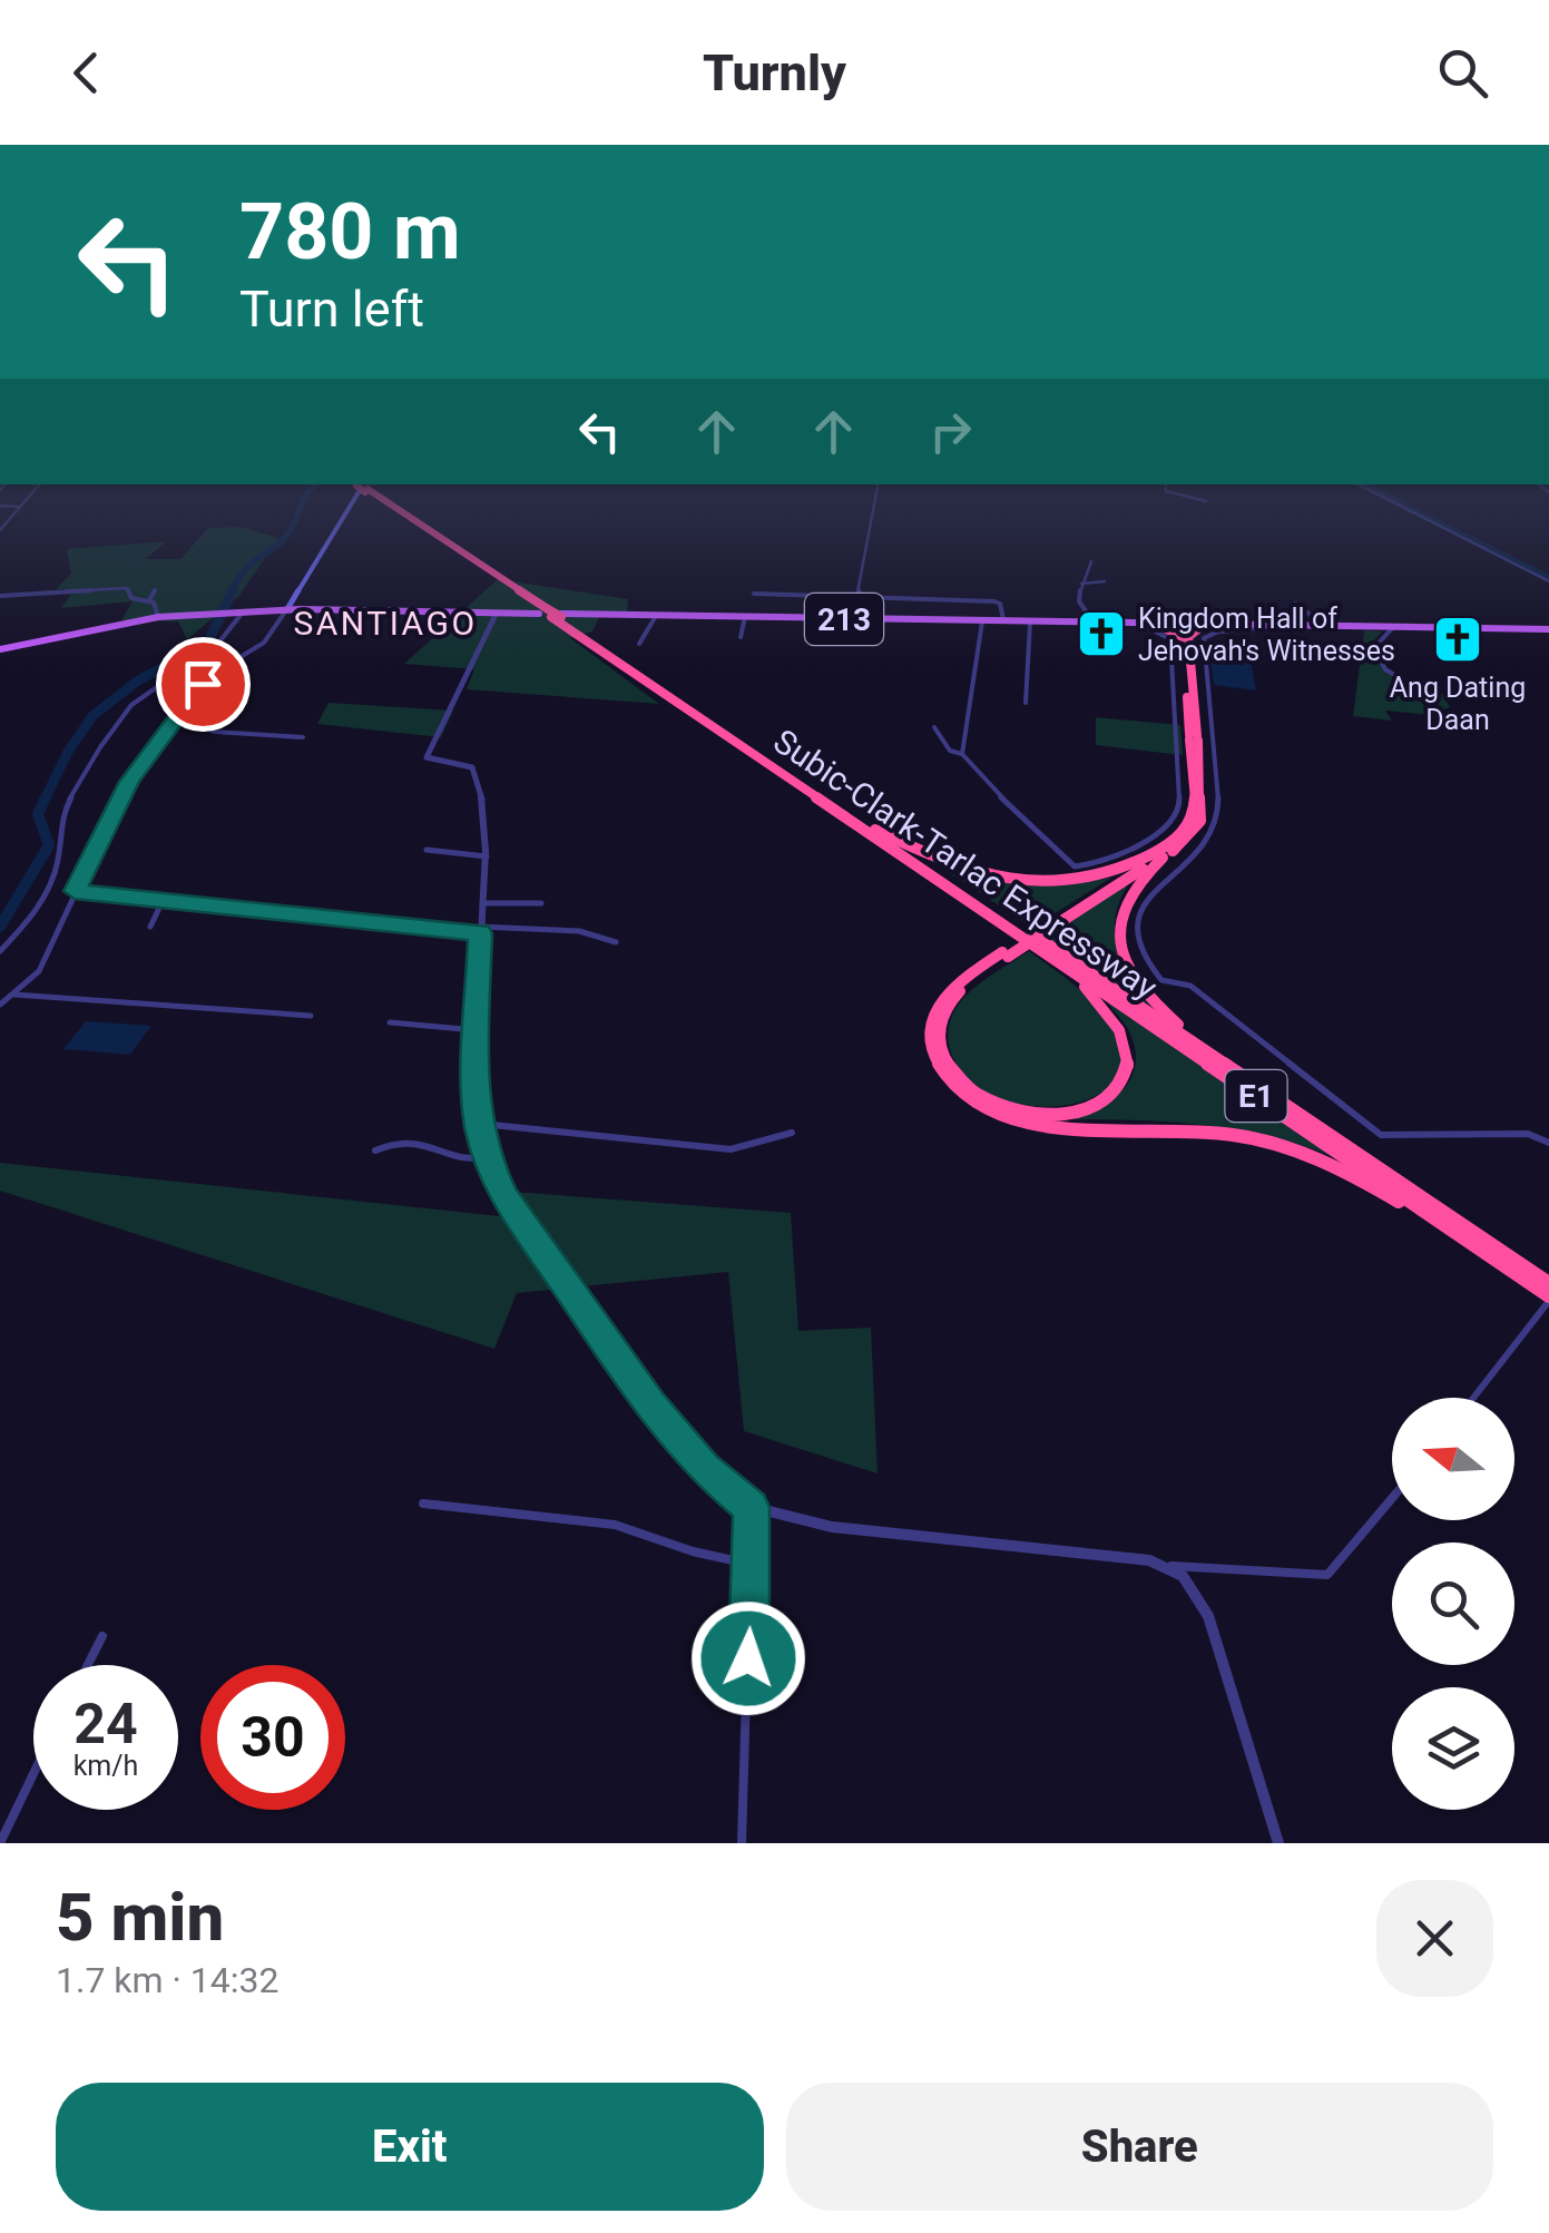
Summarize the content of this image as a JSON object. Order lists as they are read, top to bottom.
{
  "streets": {
    "highway": ["Subic-Clark-Tarlac Expressway", "E1"],
    "main road": ["213"]
  },
  "crossings": [
    ["213", "Subic-Clark-Tarlac Expressway"]
  ],
  "districts": ["SANTIAGO"],
  "places": {
    "church": ["Kingdom Hall of Jehovah's Witnesses", "Ang Dating Daan"]
  },
  "north": "left",
  "page": {
    "header": "Turnly",
    "turn": ["780 m", "Turn left"],
    "speed": "24 km/h",
    "limit": "30",
    "heading": ["5 min", "1.7 km · 14:32"],
    "buttons": ["Exit", "Share"]
  }
}
